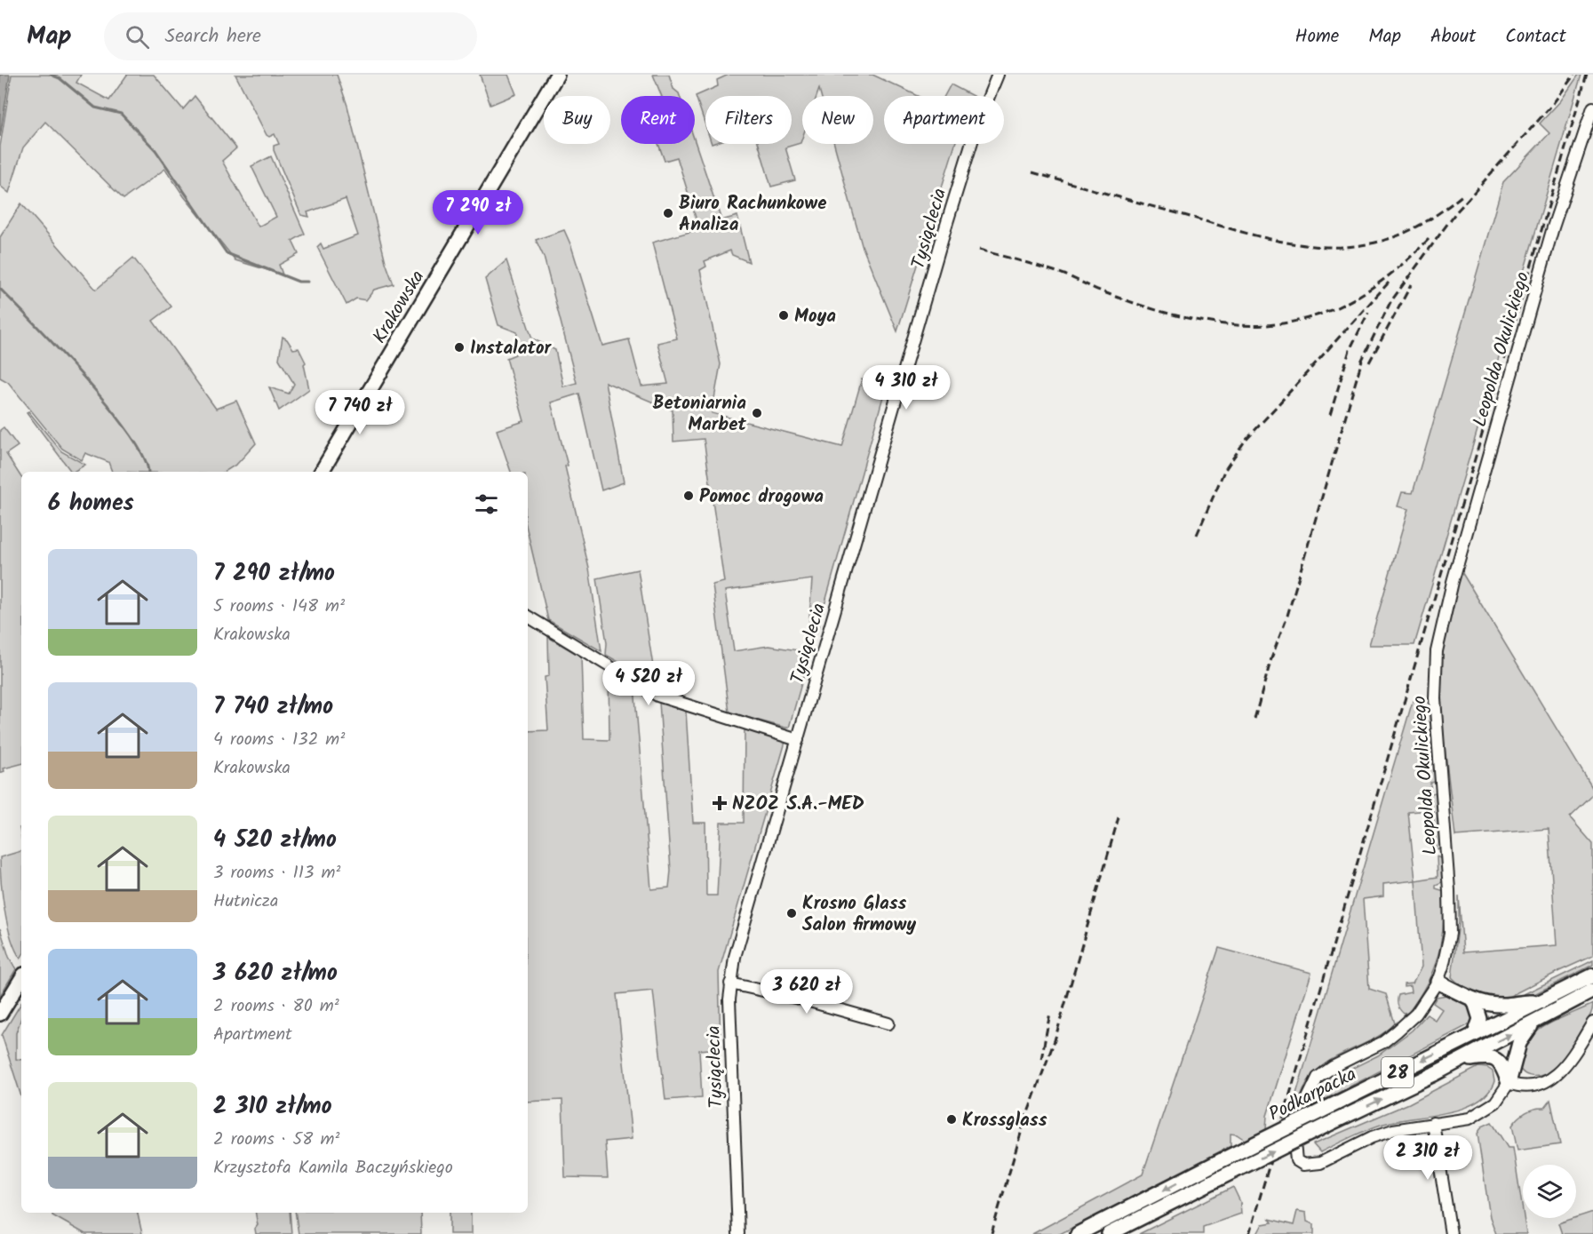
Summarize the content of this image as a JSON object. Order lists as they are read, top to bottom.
{
  "streets": {
    "main road": ["Krakowska", "28", "Podkarpacka"],
    "street": ["Tysiąclecia", "Leopolda Okulickiego"]
  },
  "places": {
    "other": [
      "Biuro Rachunkowe Analiza",
      "Moya",
      "Instalator",
      "Betoniarnia Marbet",
      "Pomoc drogowa",
      "Krosno Glass Salon firmowy",
      "Krossglass"
    ],
    "health": ["NZOZ S.A.-MED"]
  },
  "page": {
    "header": "Map",
    "search": "Search here",
    "nav": [
      "Home",
      "Map",
      "About",
      "Contact"
    ],
    "chip": [
      "Buy",
      "Rent",
      "Filters",
      "New",
      "Apartment"
    ],
    "price": [
      "7 290 zł",
      "4 310 zł",
      "7 740 zł",
      "4 520 zł",
      "3 620 zł",
      "2 310 zł"
    ],
    "heading": "6 homes",
    "list": [
      {
        "name": "7 290 zł/mo",
        "note": "5 rooms · 148 m² · Krakowska"
      },
      {
        "name": "7 740 zł/mo",
        "note": "4 rooms · 132 m² · Krakowska"
      },
      {
        "name": "4 520 zł/mo",
        "note": "3 rooms · 113 m² · Hutnicza"
      },
      {
        "name": "3 620 zł/mo",
        "note": "2 rooms · 80 m² · Apartment"
      },
      {
        "name": "2 310 zł/mo",
        "note": "2 rooms · 58 m² · Krzysztofa Kamila Baczyńskiego"
      }
    ]
  }
}
